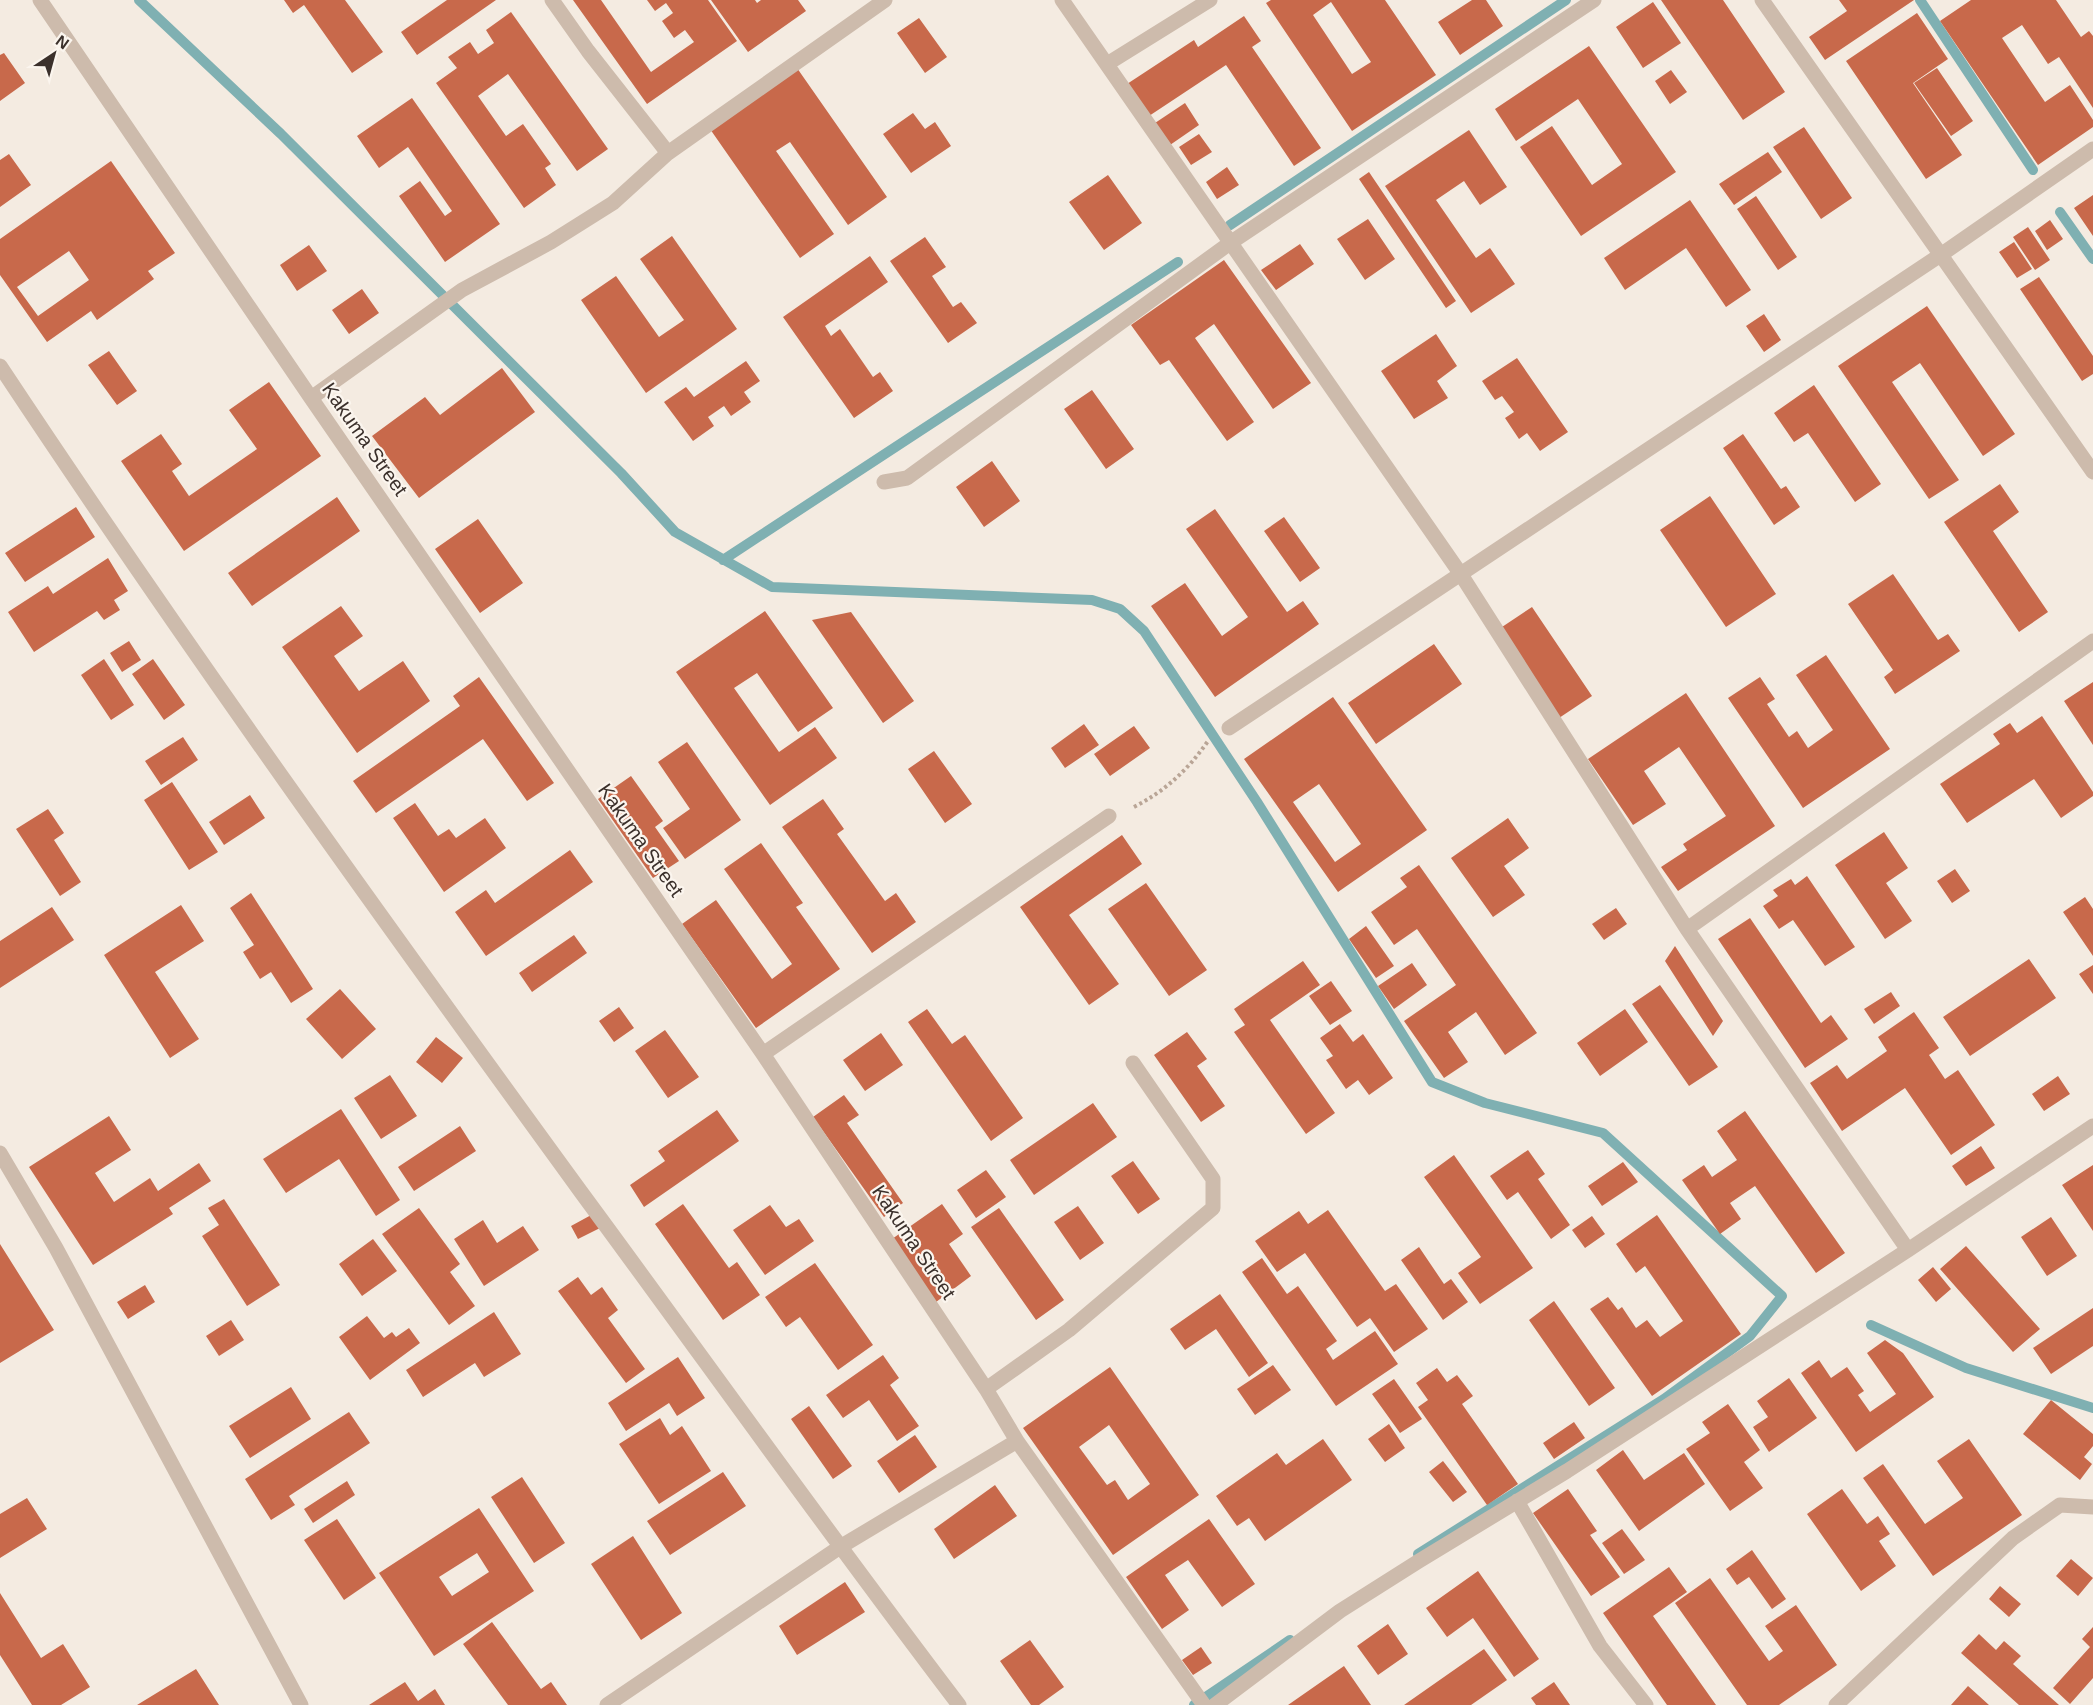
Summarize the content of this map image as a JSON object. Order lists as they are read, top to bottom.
{
  "streets": {
    "street": ["Kakuma Street"]
  },
  "north": "top right"
}
